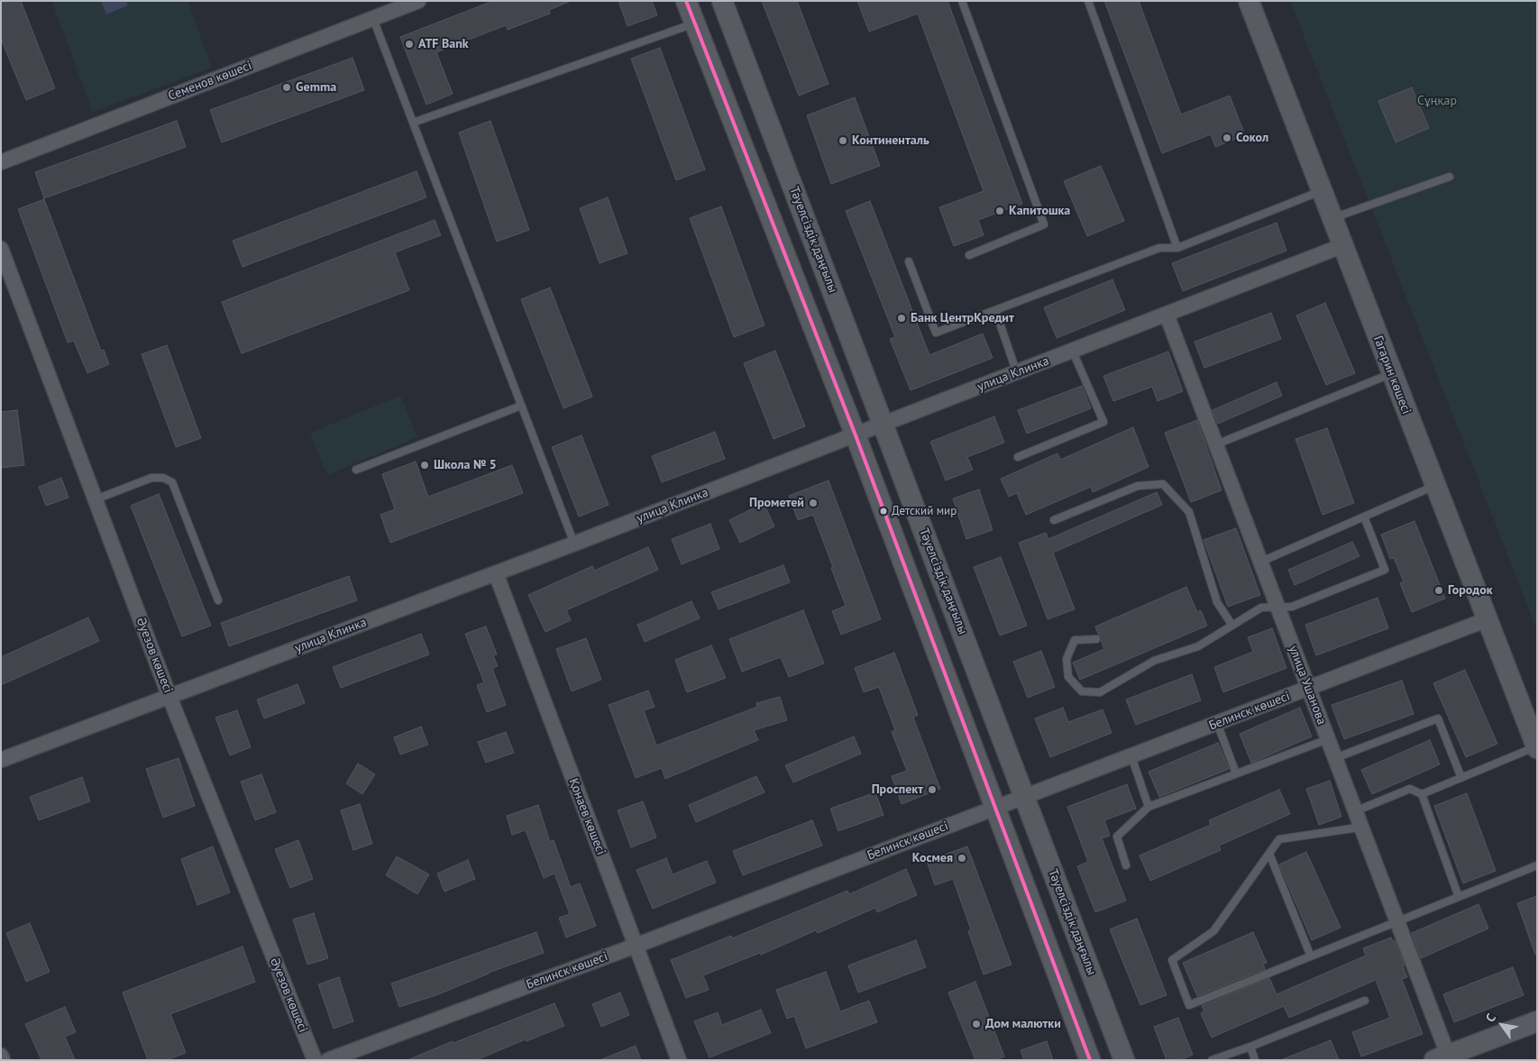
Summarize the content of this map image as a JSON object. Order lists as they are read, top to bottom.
{
  "streets": {
    "street": [
      "Семенов көшесі",
      "Тәуелсіздік даңғылы",
      "улица Клинка",
      "Гагарин көшесі",
      "Әуезов көшесі",
      "улица Ушанова",
      "Белинск көшесі",
      "Қонаев көшесі"
    ]
  },
  "crossings": [
    ["Тәуелсіздік даңғылы", "улица Клинка"],
    ["Тәуелсіздік даңғылы", "Белинск көшесі"],
    ["улица Клинка", "Гагарин көшесі"],
    ["улица Клинка", "Әуезов көшесі"],
    ["улица Клинка", "улица Ушанова"],
    ["улица Клинка", "Қонаев көшесі"],
    ["Гагарин көшесі", "Белинск көшесі"],
    ["улица Ушанова", "Белинск көшесі"],
    ["Белинск көшесі", "Қонаев көшесі"]
  ],
  "parks": ["Сұңқар"],
  "places": [
    "ATF Bank",
    "Gemma",
    "Сокол",
    "Континенталь",
    "Капитошка",
    "Банк ЦентрКредит",
    "Школа № 5",
    "Прометей",
    "Детский мир",
    "Городок",
    "Проспект",
    "Космея",
    "Дом малютки"
  ],
  "north": "top left"
}
